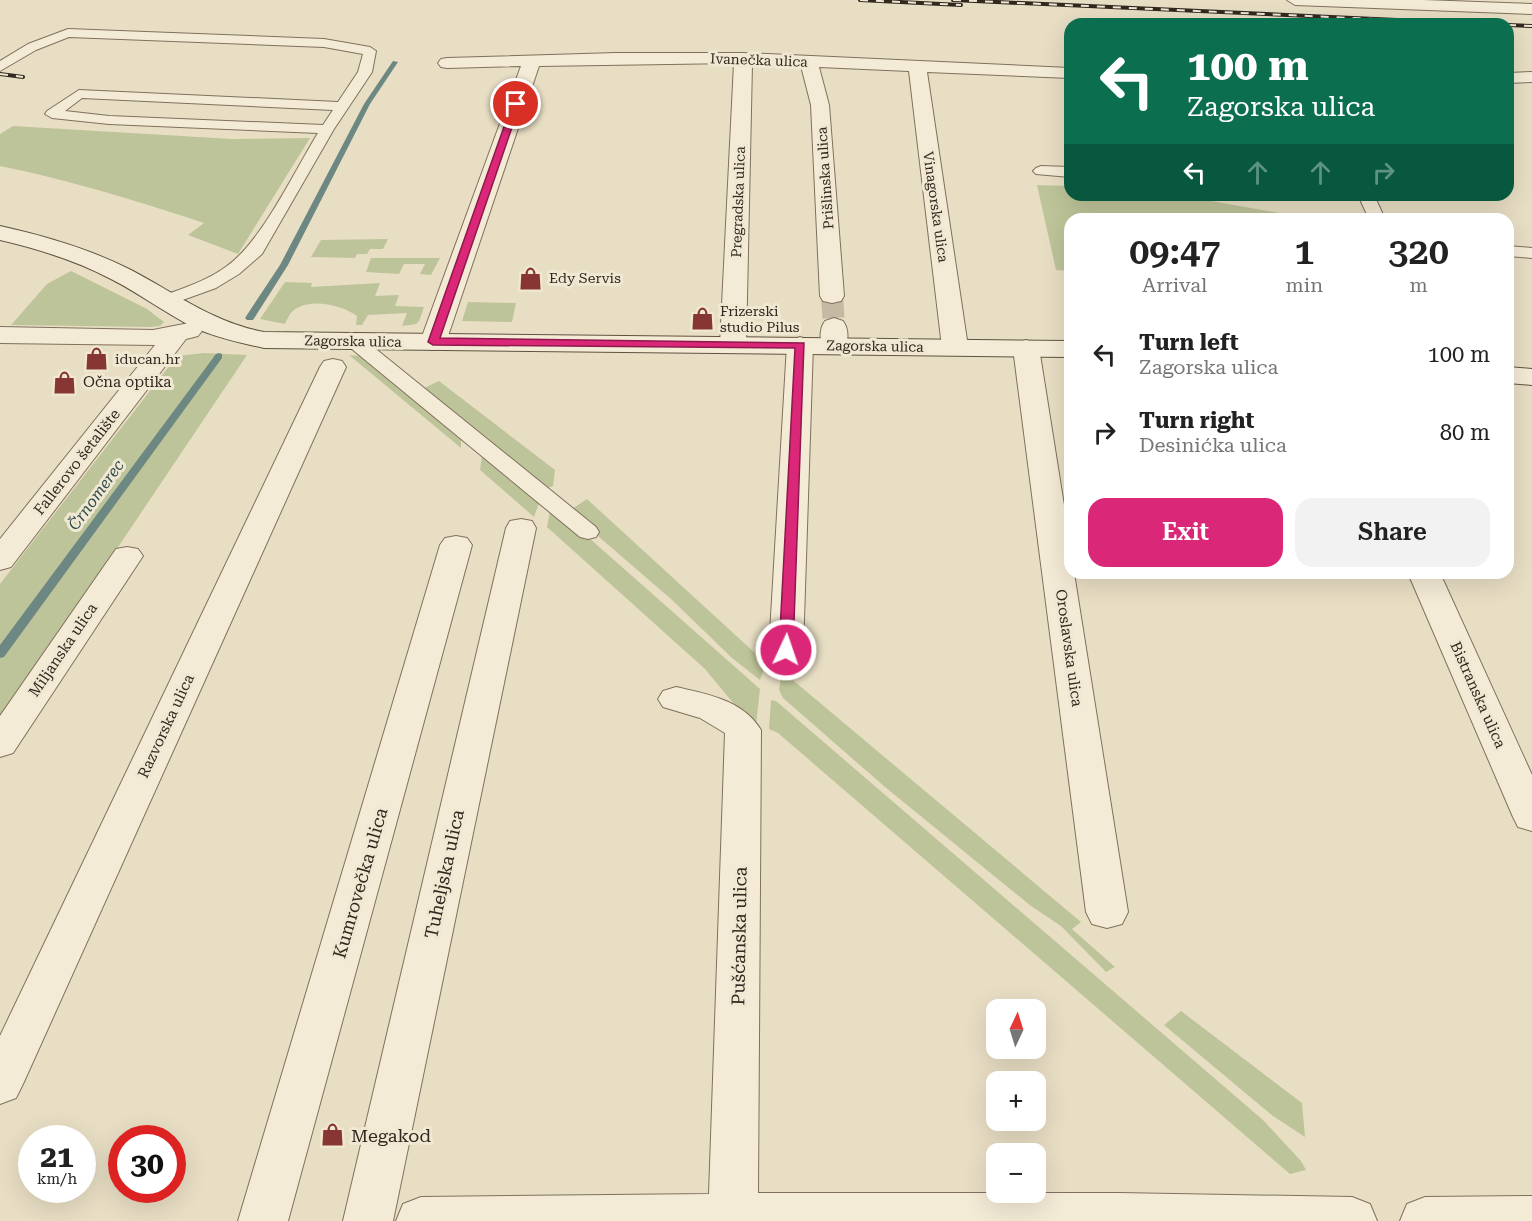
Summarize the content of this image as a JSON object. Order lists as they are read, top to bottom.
{
  "streets": {
    "street": [
      "Ivanečka ulica",
      "Prišlinska ulica",
      "Pregradska ulica",
      "Vinagorska ulica",
      "Zagorska ulica",
      "Fallerovo šetalište",
      "Oroslavska ulica",
      "Miljanska ulica",
      "Bistranska ulica",
      "Razvorska ulica",
      "Tuheljska ulica",
      "Kumrovečka ulica",
      "Pušćanska ulica"
    ]
  },
  "crossings": [
    ["Ivanečka ulica", "Prišlinska ulica"],
    ["Ivanečka ulica", "Pregradska ulica"],
    ["Ivanečka ulica", "Vinagorska ulica"],
    ["Pregradska ulica", "Zagorska ulica"],
    ["Vinagorska ulica", "Zagorska ulica"],
    ["Zagorska ulica", "Oroslavska ulica"],
    ["Zagorska ulica", "Razvorska ulica"]
  ],
  "water": ["Črnomerec"],
  "places": {
    "shop": [
      "Edy Servis",
      "Frizerski studio Pilus",
      "iducan.hr",
      "Očna optika",
      "Megakod"
    ]
  },
  "north": "top",
  "page": {
    "turn": ["100 m", "Zagorska ulica"],
    "eta": [
      "09:47",
      "Arrival",
      "1",
      "min",
      "320",
      "m"
    ],
    "list": [
      {
        "name": "Turn left",
        "note": "Zagorska ulica",
        "value": "100 m"
      },
      {
        "name": "Turn right",
        "note": "Desinićka ulica",
        "value": "80 m"
      }
    ],
    "buttons": ["Exit", "Share"],
    "map_buttons": ["+", "−"],
    "speed": "21 km/h",
    "limit": "30"
  }
}
